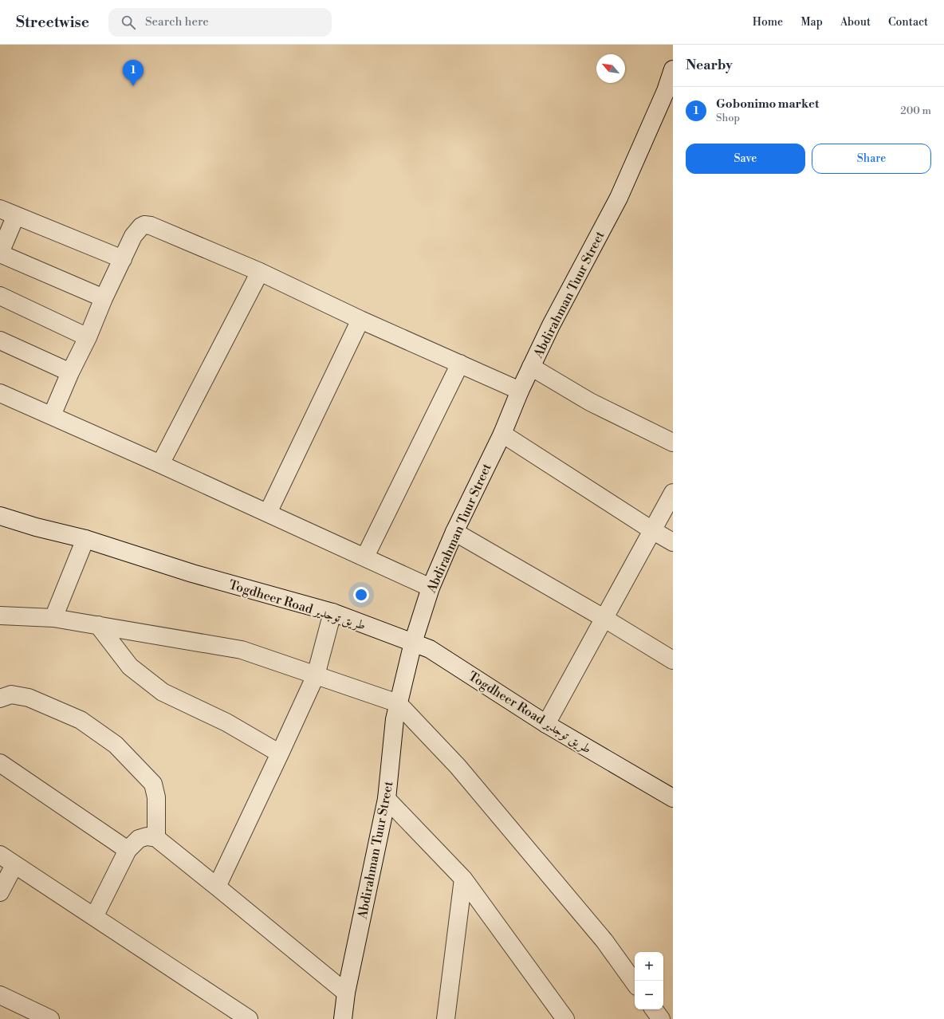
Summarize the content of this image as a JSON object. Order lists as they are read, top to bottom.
{
  "streets": {
    "street": ["Abdirahman Tuur Street", "Togdheer Road طريق توجدير"]
  },
  "crossings": [
    ["Abdirahman Tuur Street", "Togdheer Road طريق توجدير"]
  ],
  "north": "top left",
  "page": {
    "header": "Streetwise",
    "search": "Search here",
    "nav": [
      "Home",
      "Map",
      "About",
      "Contact"
    ],
    "heading": "Nearby",
    "pins": "1",
    "list": [
      {
        "mark": "1",
        "name": "Gobonimo market",
        "note": "Shop",
        "value": "200 m"
      }
    ],
    "buttons": ["Save", "Share"],
    "map_buttons": ["+", "−"]
  }
}
